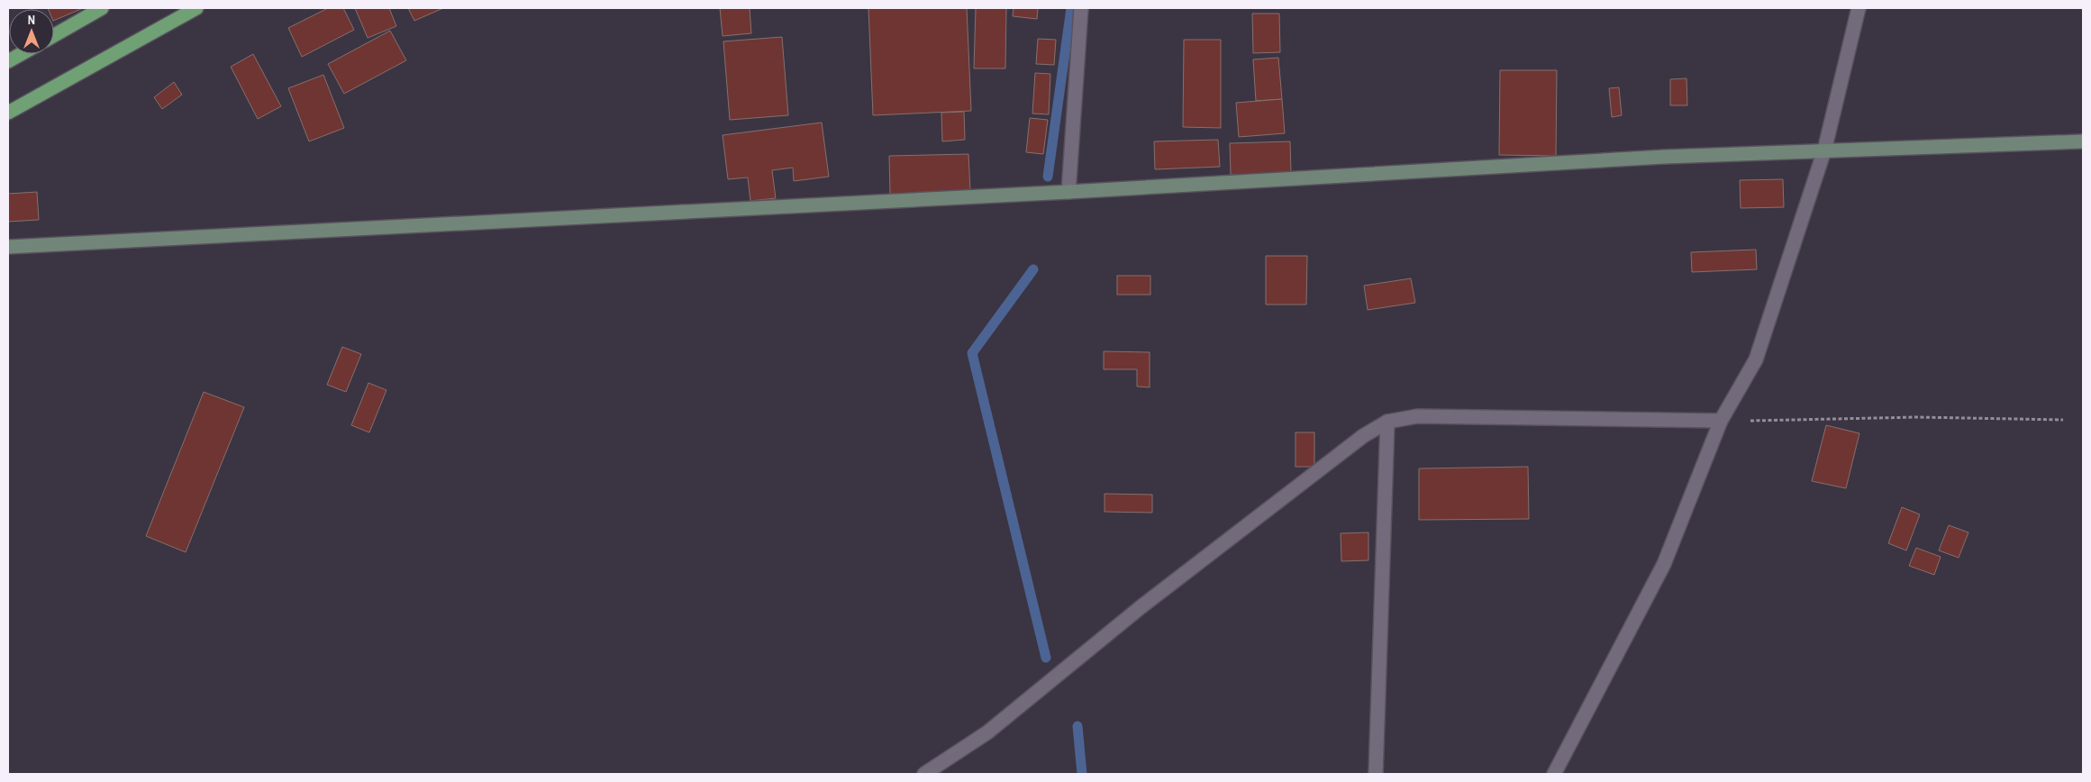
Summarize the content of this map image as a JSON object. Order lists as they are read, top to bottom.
{
  "north": "top"
}
